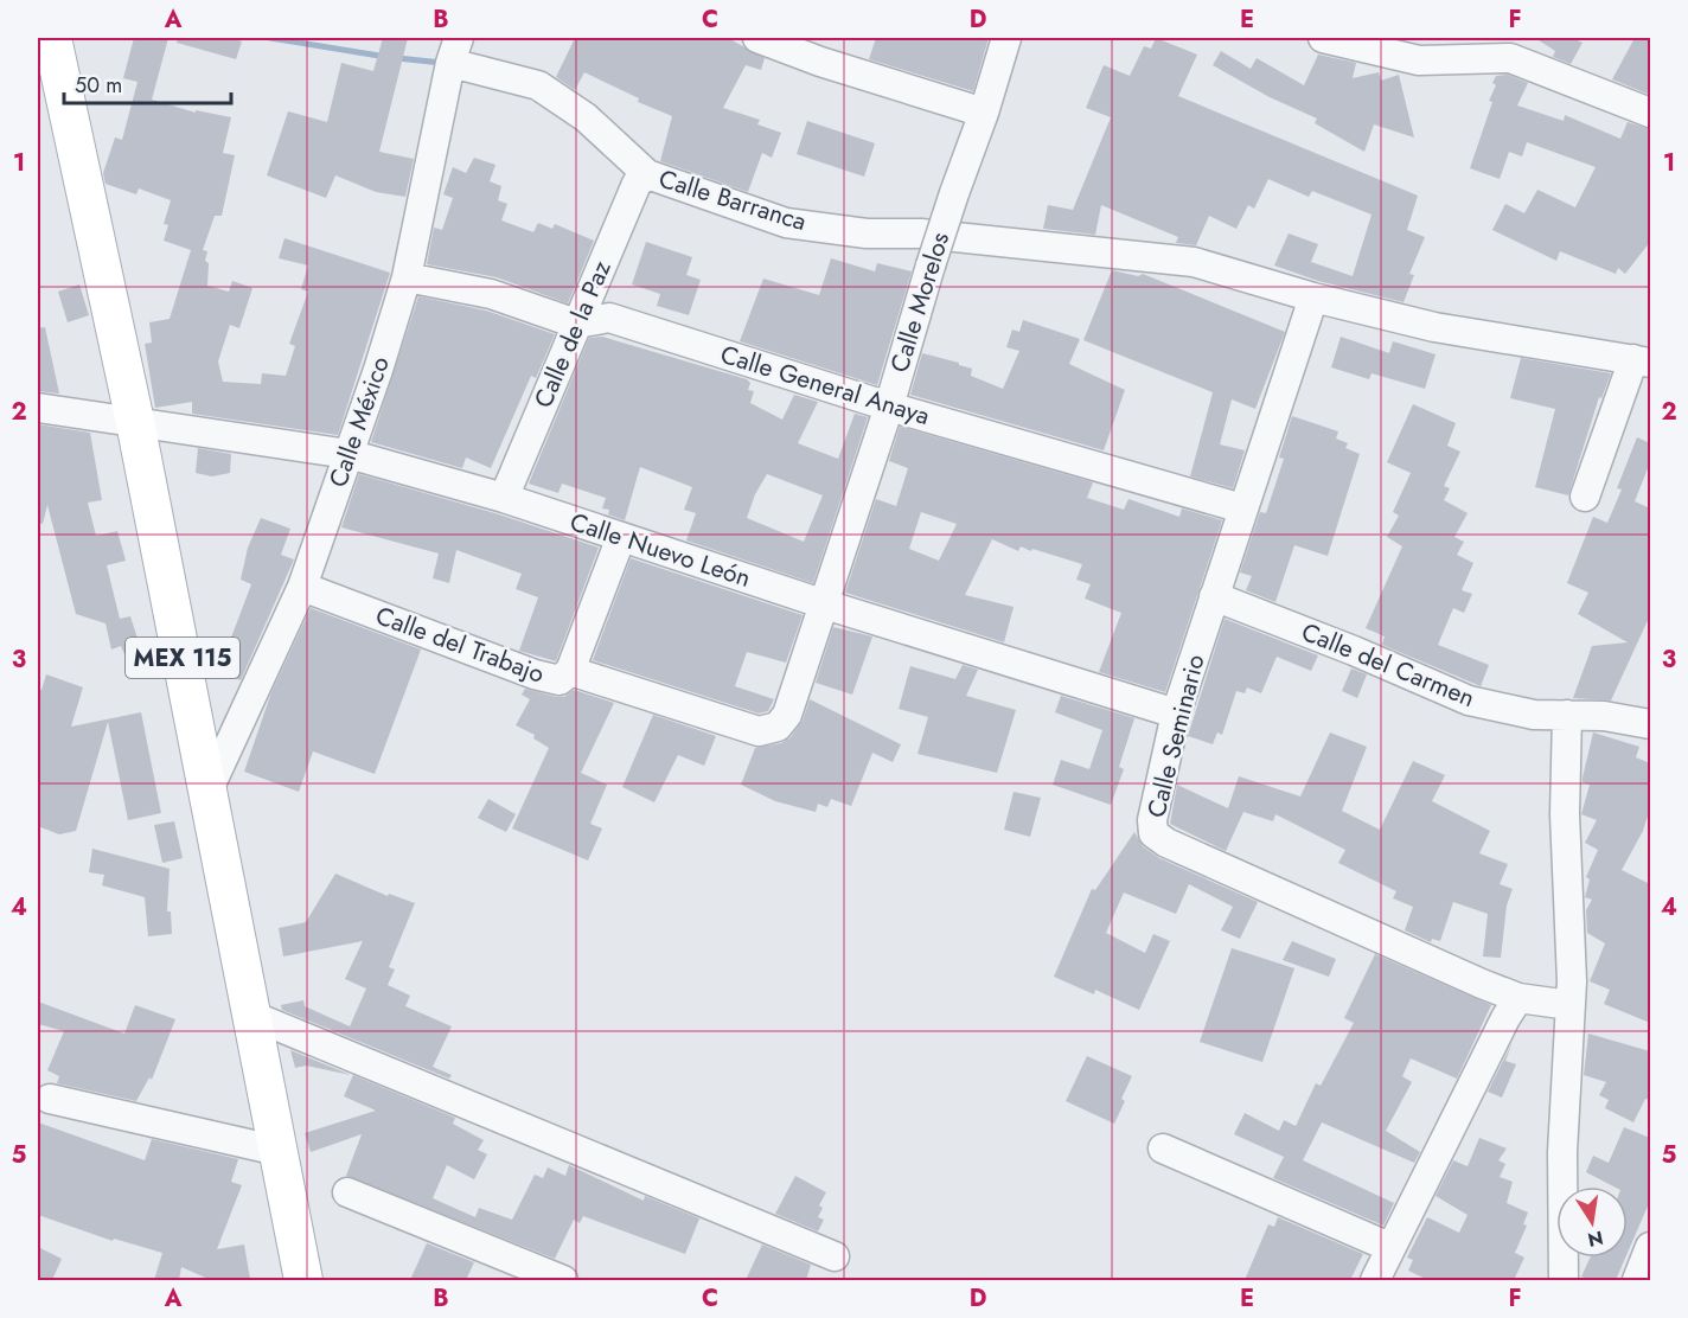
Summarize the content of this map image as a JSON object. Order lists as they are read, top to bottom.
{
  "streets": {
    "main road": ["MEX 115"],
    "street": [
      "Calle Barranca",
      "Calle Morelos",
      "Calle de la Paz",
      "Calle General Anaya",
      "Calle México",
      "Calle Nuevo León",
      "Calle del Trabajo",
      "Calle del Carmen",
      "Calle Seminario"
    ]
  },
  "crossings": [
    ["Calle Barranca", "Calle de la Paz"],
    ["Calle Barranca", "Calle México"],
    ["Calle Barranca", "Calle Seminario"],
    ["Calle Morelos", "Calle General Anaya"],
    ["Calle Morelos", "Calle Nuevo León"],
    ["Calle Morelos", "Calle del Trabajo"],
    ["Calle de la Paz", "Calle General Anaya"],
    ["Calle de la Paz", "Calle Nuevo León"],
    ["Calle General Anaya", "Calle México"],
    ["Calle General Anaya", "Calle Seminario"],
    ["Calle México", "Calle Nuevo León"],
    ["Calle México", "Calle del Trabajo"],
    ["Calle México", "MEX 115"],
    ["Calle Nuevo León", "MEX 115"],
    ["Calle Nuevo León", "Calle Seminario"],
    ["Calle del Carmen", "Calle Seminario"]
  ],
  "scale_bar": "50 m",
  "north": "bottom",
  "grid": {
    "columns": [
      "A",
      "B",
      "C",
      "D",
      "E",
      "F"
    ],
    "rows": [
      "1",
      "2",
      "3",
      "4",
      "5"
    ]
  }
}
